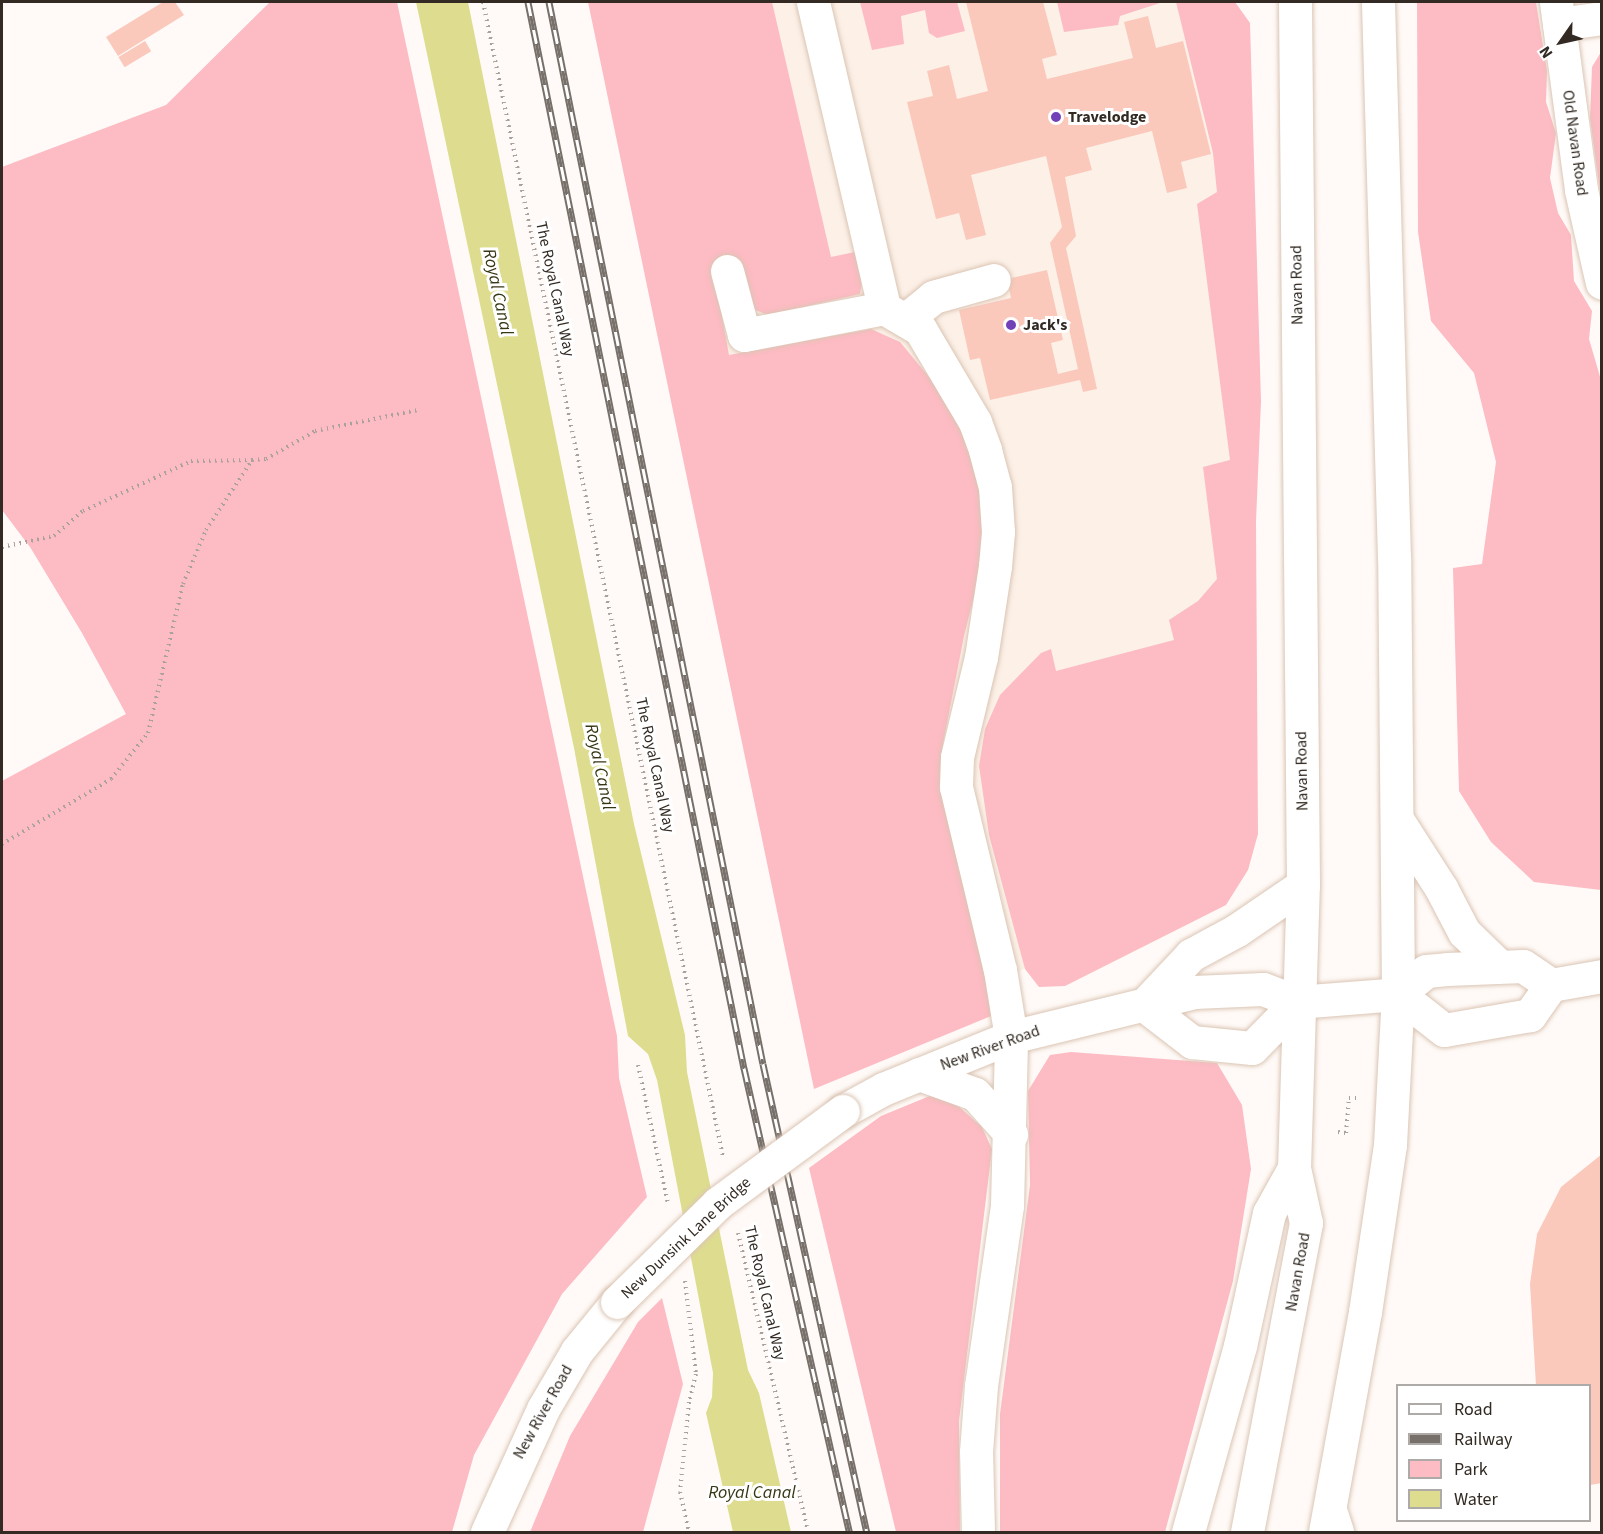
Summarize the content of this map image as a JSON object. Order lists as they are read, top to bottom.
{
  "streets": {
    "main road": [
      "Old Navan Road",
      "Navan Road",
      "New River Road",
      "New Dunsink Lane Bridge"
    ],
    "path": ["The Royal Canal Way"]
  },
  "crossings": [
    ["Navan Road", "New River Road"],
    ["New River Road", "New Dunsink Lane Bridge"]
  ],
  "water": ["Royal Canal"],
  "places": ["Travelodge", "Jack's"],
  "legend": [
    "Road",
    "Railway",
    "Park",
    "Water"
  ],
  "north": "bottom left"
}
